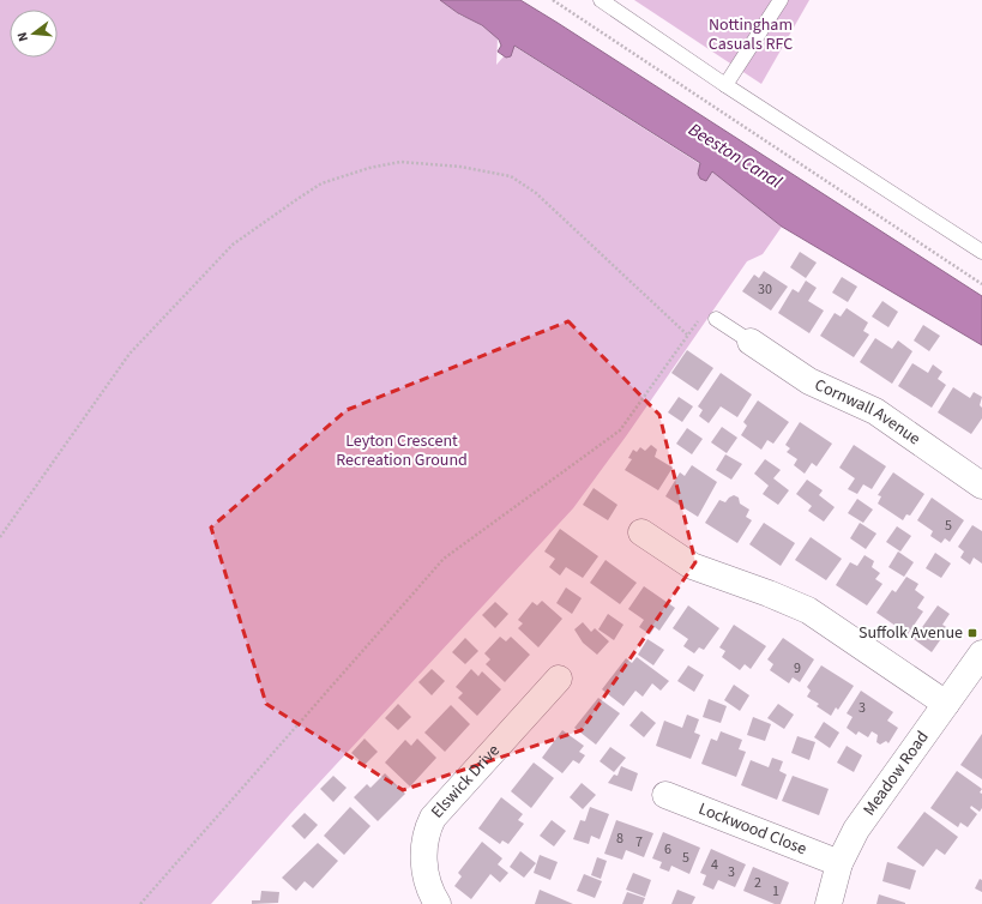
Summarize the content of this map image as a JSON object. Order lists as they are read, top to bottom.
{
  "streets": {
    "street": [
      "Cornwall Avenue",
      "Meadow Road",
      "Elswick Drive",
      "Lockwood Close"
    ]
  },
  "crossings": [
    ["Meadow Road", "Lockwood Close"]
  ],
  "water": ["Beeston Canal"],
  "parks": ["Nottingham Casuals RFC", "Leyton Crescent Recreation Ground"],
  "places": {
    "transit": ["Suffolk Avenue"]
  },
  "house_numbers": [
    "30",
    "5",
    "9",
    "3",
    "8",
    "7",
    "6",
    "5",
    "4",
    "3",
    "2",
    "1"
  ],
  "north": "left"
}
